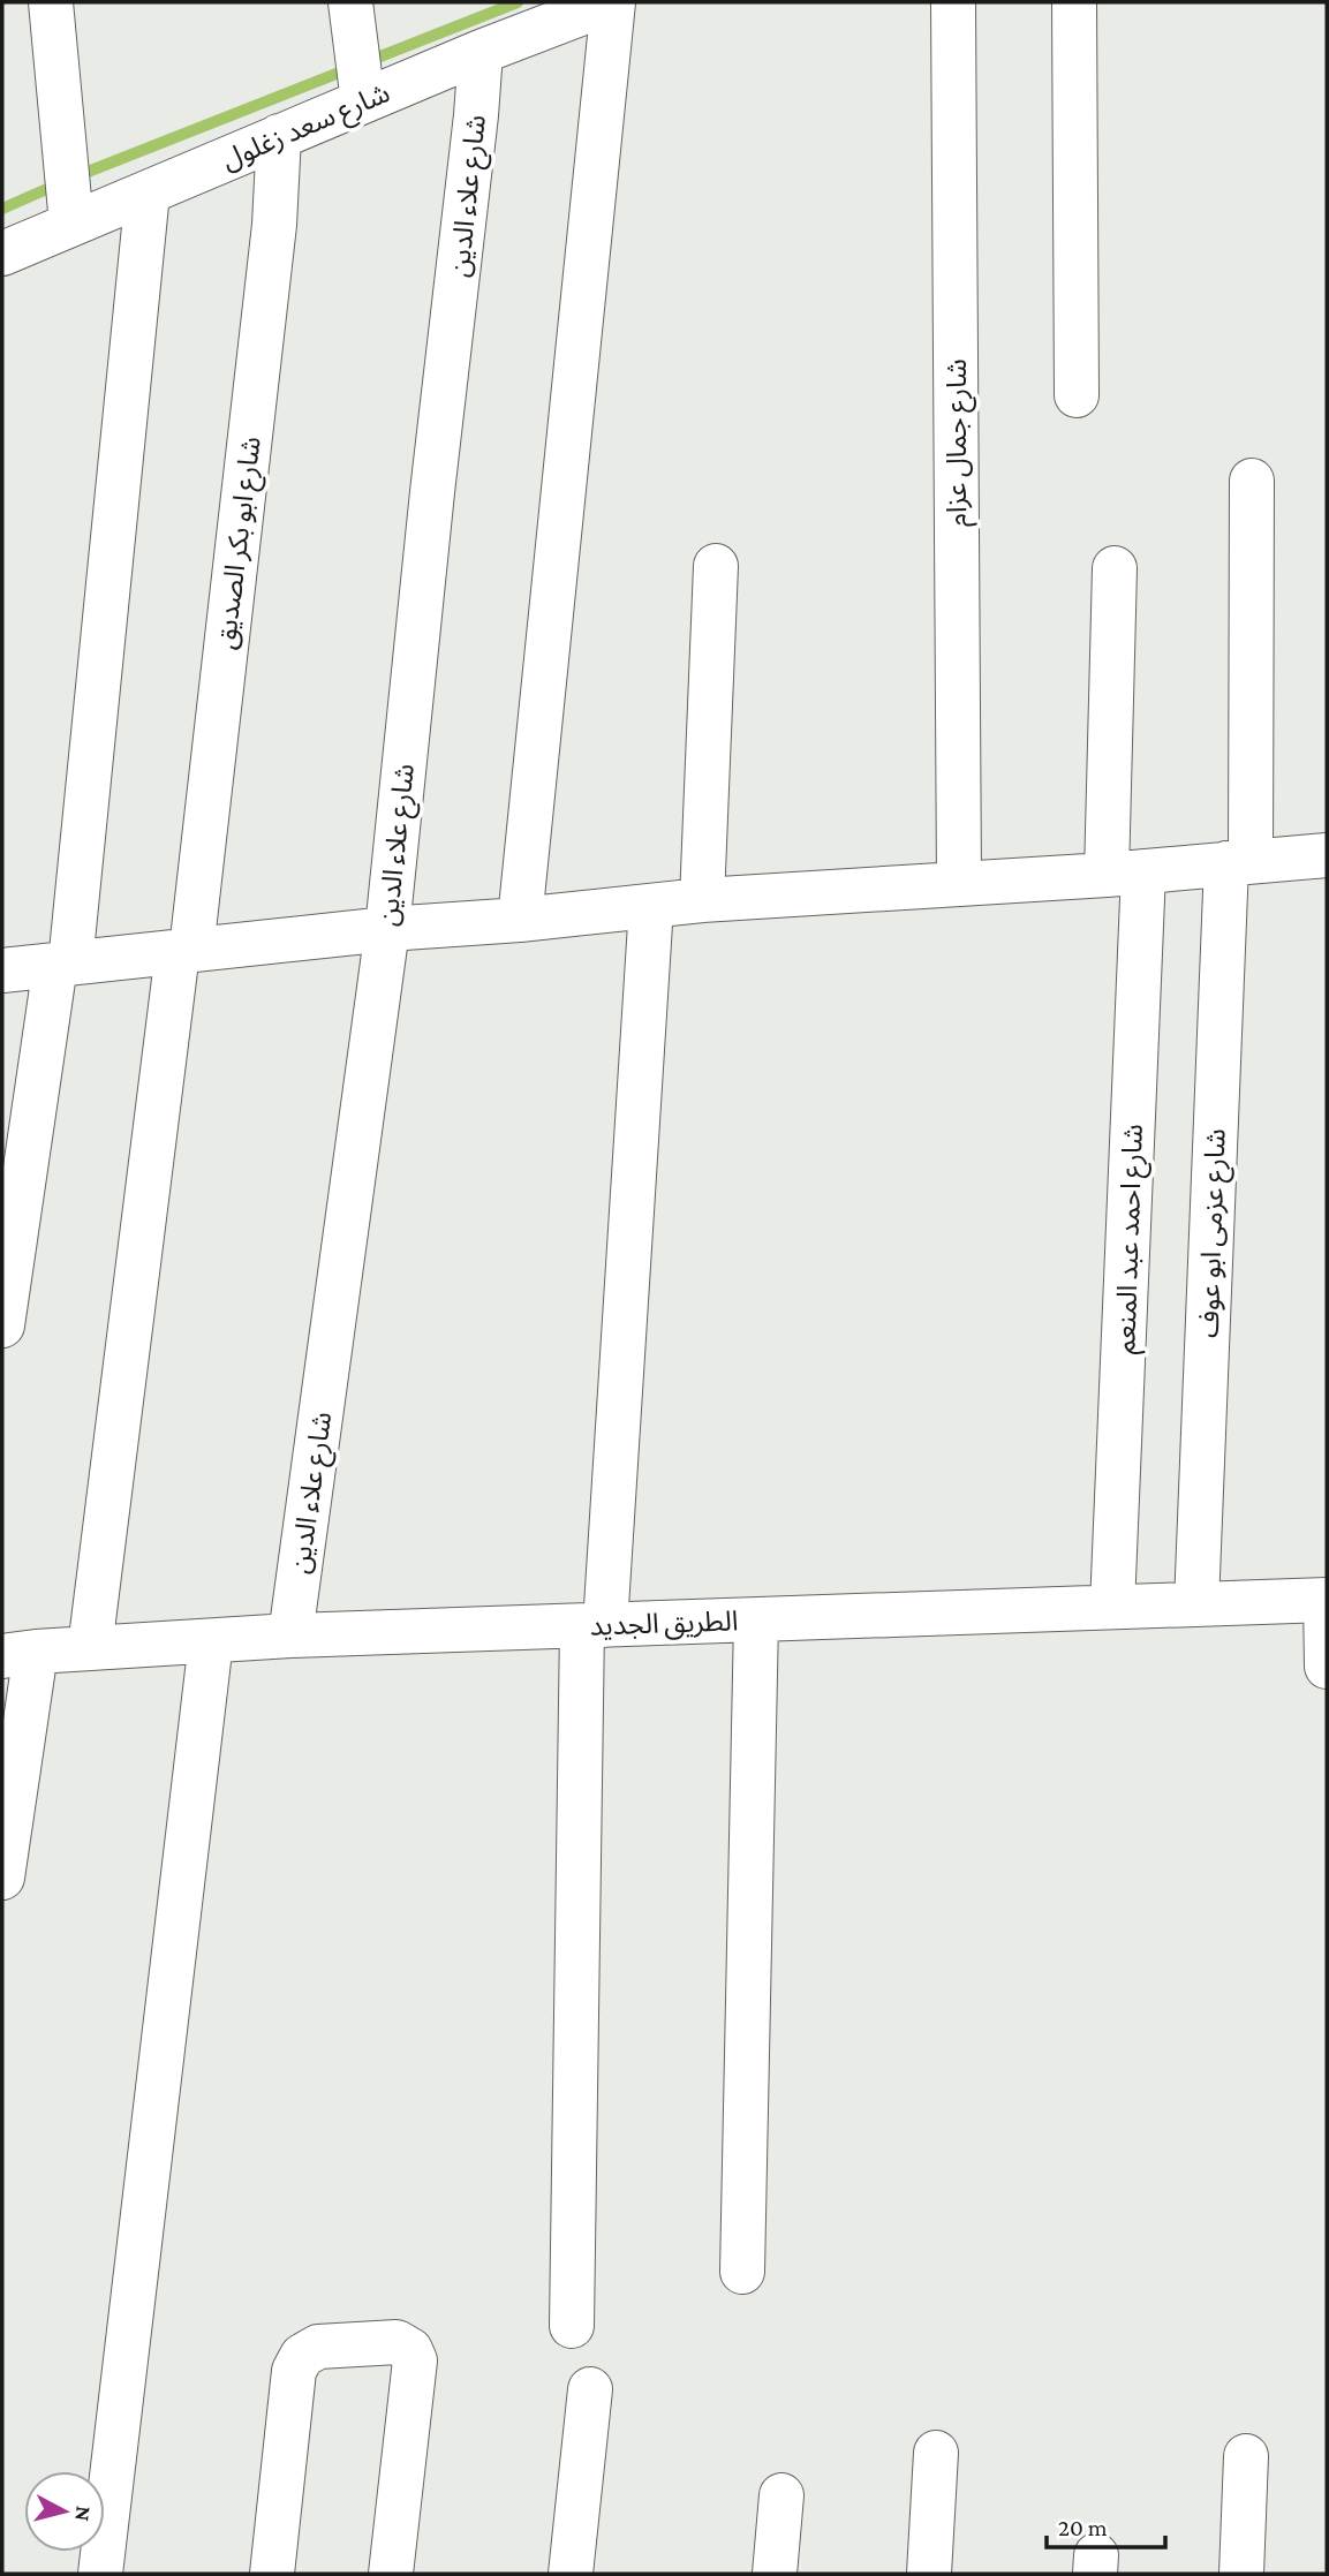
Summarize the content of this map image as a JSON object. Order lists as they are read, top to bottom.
{
  "streets": {
    "street": [
      "شارع سعد زغلول",
      "شارع علاء الدين",
      "شارع جمال عزام",
      "شارع ابو بكر الصديق",
      "شارع عزمى ابو عوف",
      "شارع احمد عبد المنعم",
      "الطريق الجديد"
    ]
  },
  "crossings": [
    ["شارع سعد زغلول", "شارع علاء الدين"],
    ["شارع سعد زغلول", "شارع ابو بكر الصديق"],
    ["شارع علاء الدين", "الطريق الجديد"],
    ["شارع ابو بكر الصديق", "الطريق الجديد"],
    ["شارع عزمى ابو عوف", "الطريق الجديد"],
    ["شارع احمد عبد المنعم", "الطريق الجديد"]
  ],
  "scale_bar": "20 m",
  "north": "right"
}
